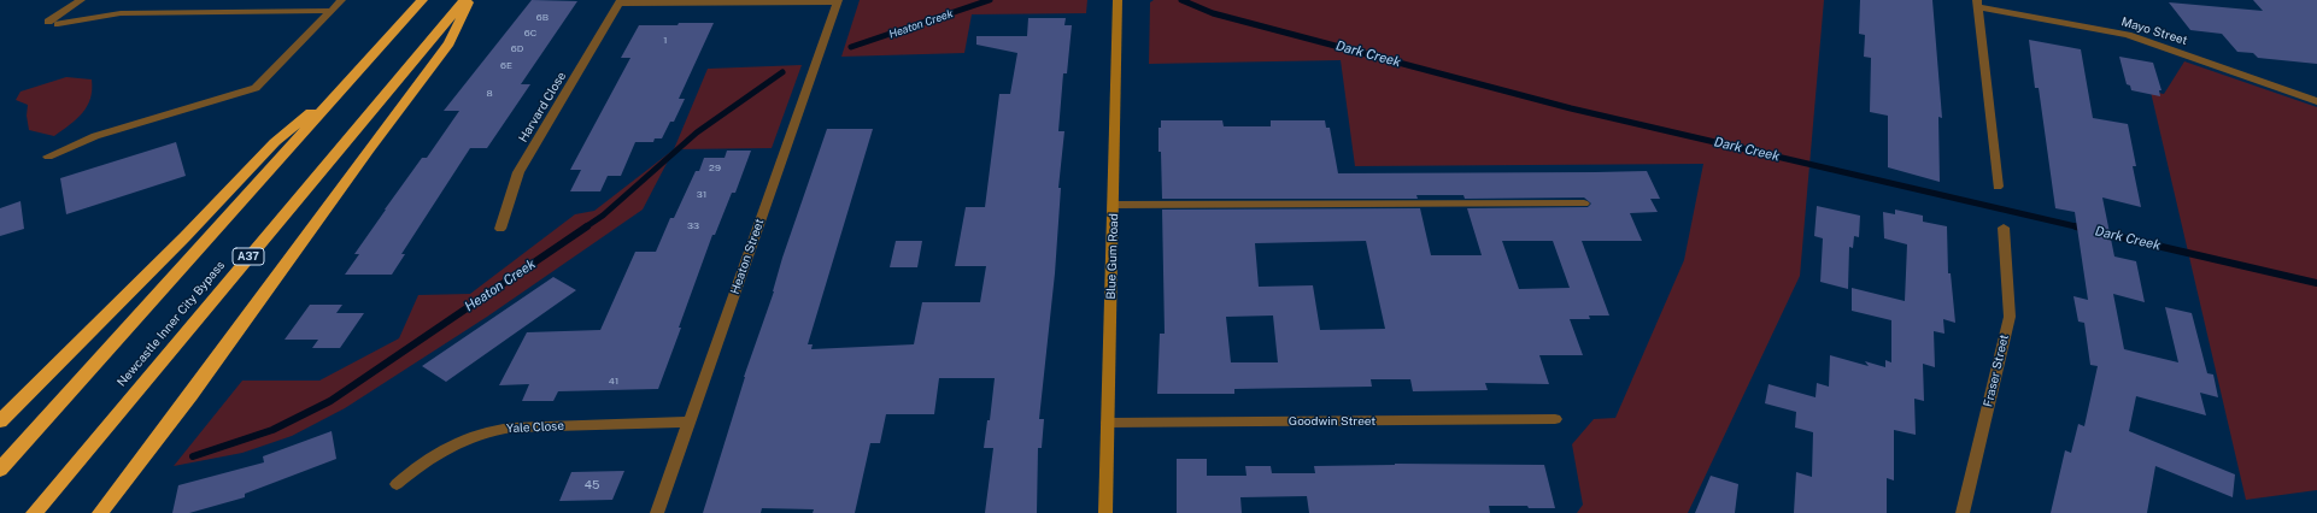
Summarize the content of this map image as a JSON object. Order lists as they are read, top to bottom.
{
  "streets": {
    "highway": ["A37", "Newcastle Inner City Bypass"],
    "main road": ["Blue Gum Road"],
    "street": [
      "Mayo Street",
      "Harvard Close",
      "Heaton Street",
      "Fraser Street",
      "Goodwin Street",
      "Yale Close"
    ]
  },
  "crossings": [
    ["Harvard Close", "Heaton Street"],
    ["Heaton Street", "Yale Close"],
    ["Blue Gum Road", "Goodwin Street"]
  ],
  "water": ["Heaton Creek", "Dark Creek"],
  "house_numbers": [
    "6B",
    "6C",
    "1",
    "6D",
    "6E",
    "8",
    "29",
    "31",
    "33",
    "41",
    "45"
  ]
}
